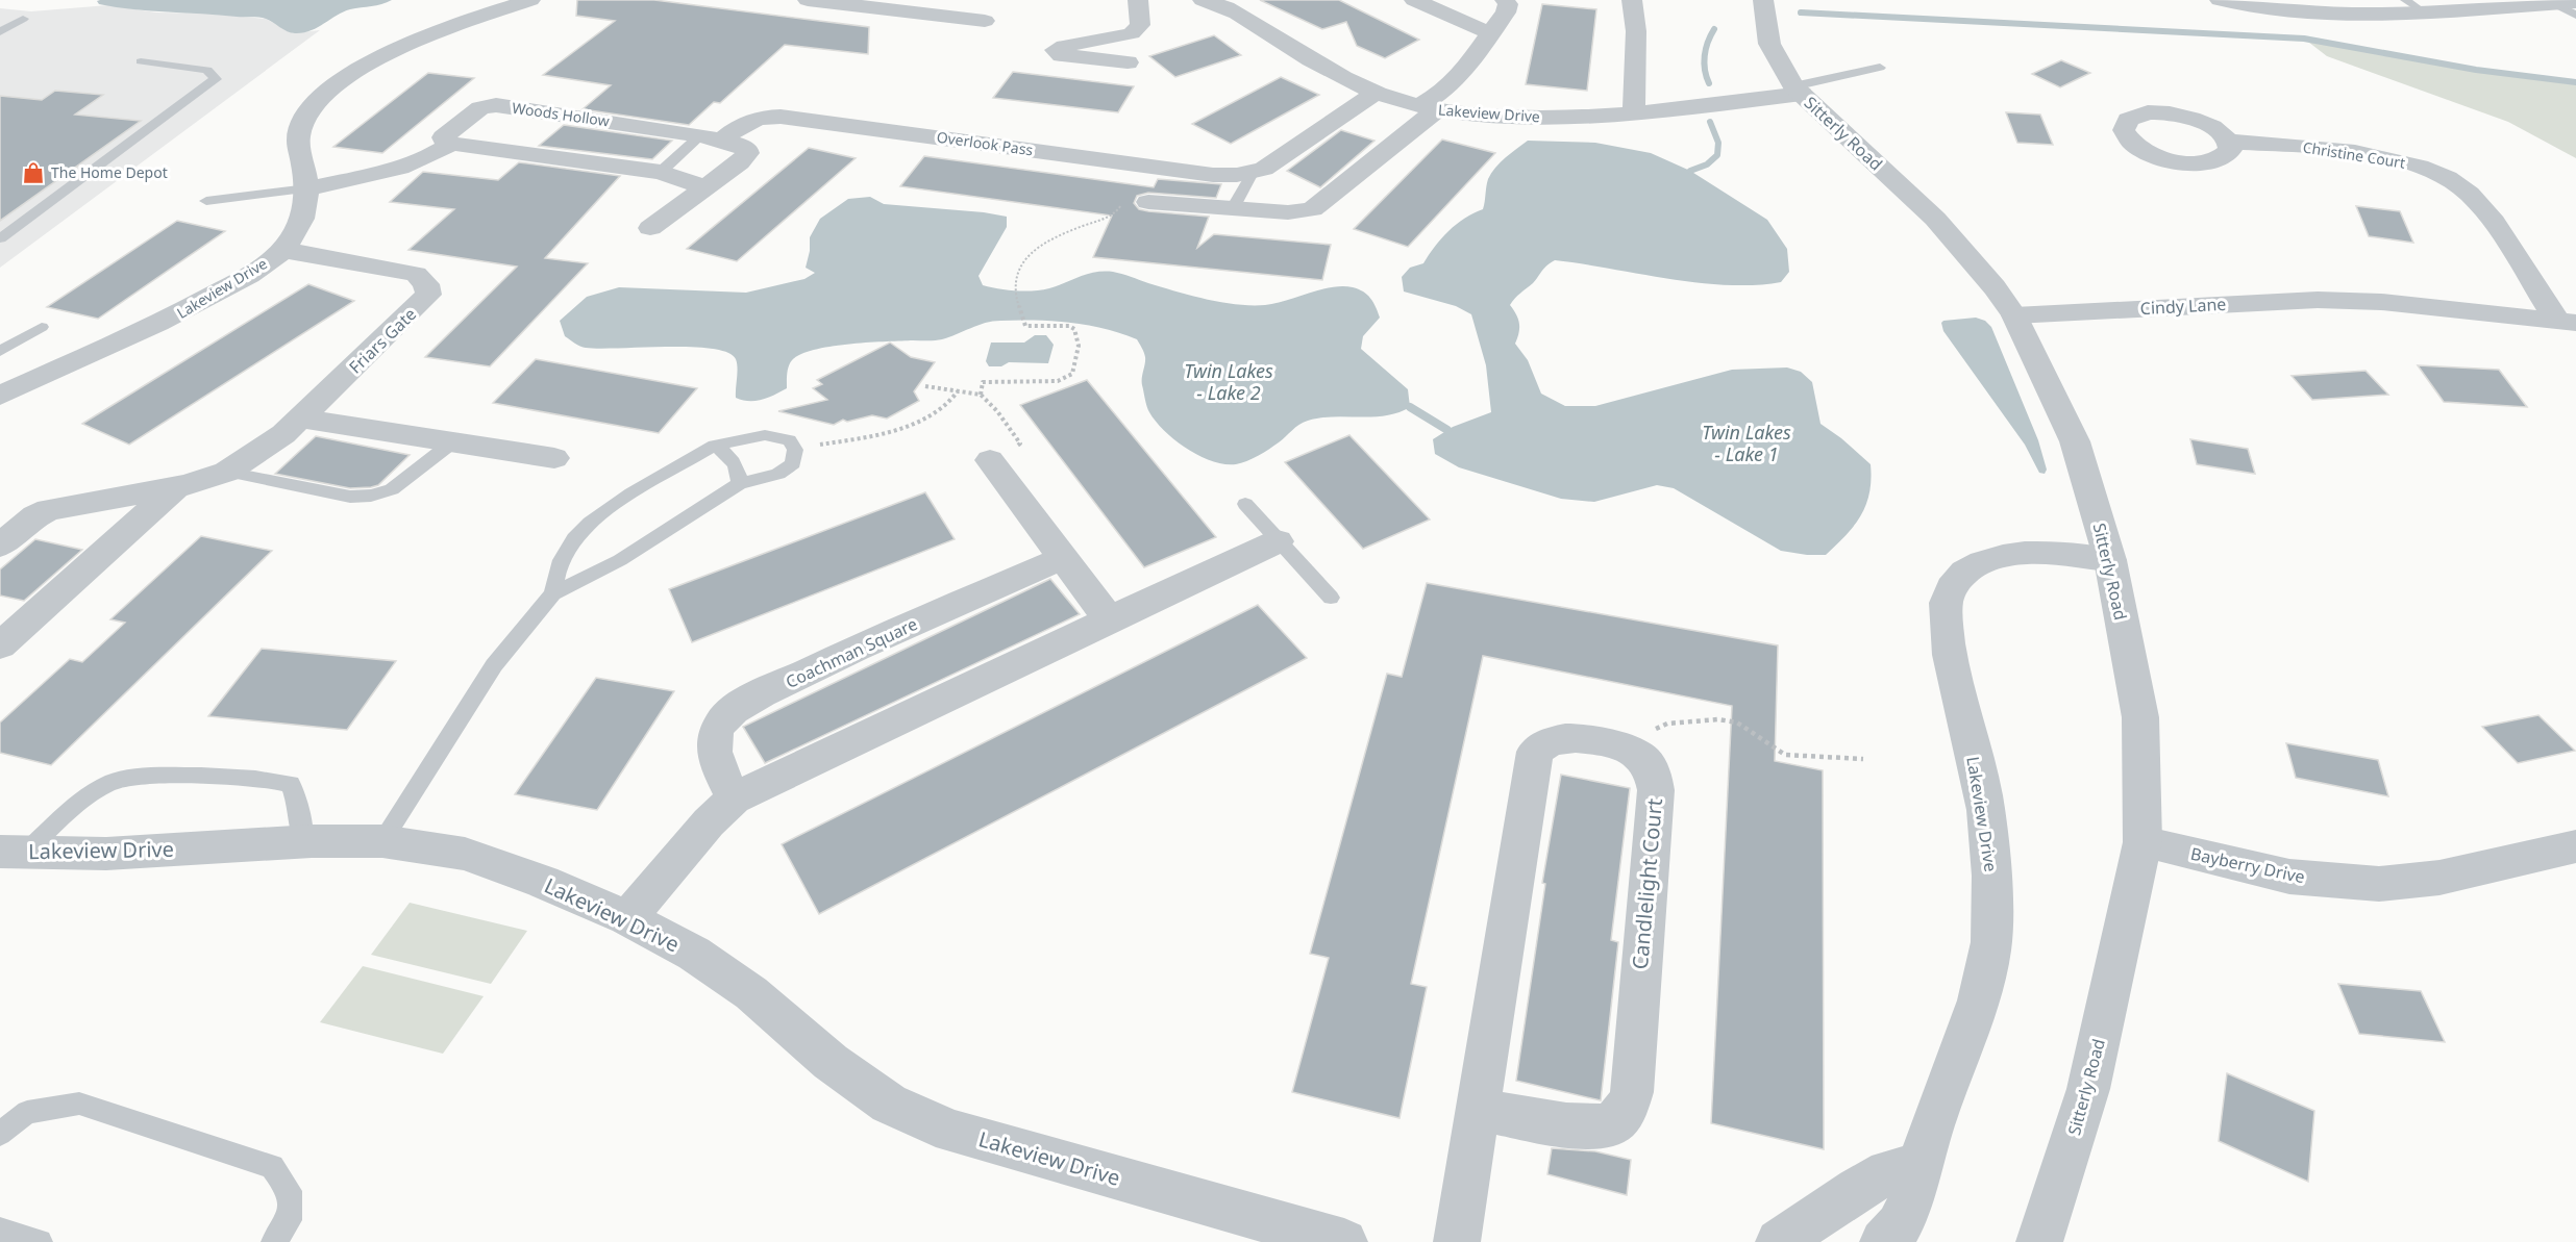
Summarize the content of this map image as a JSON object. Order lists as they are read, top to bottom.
{
  "streets": {
    "street": [
      "Lakeview Drive",
      "Woods Hollow",
      "Sitterly Road",
      "Overlook Pass",
      "Christine Court",
      "Cindy Lane",
      "Friars Gate",
      "Coachman Square",
      "Bayberry Drive",
      "Candlelight Court"
    ]
  },
  "crossings": [
    ["Lakeview Drive", "Sitterly Road"],
    ["Lakeview Drive", "Overlook Pass"],
    ["Lakeview Drive", "Friars Gate"],
    ["Woods Hollow", "Overlook Pass"],
    ["Sitterly Road", "Cindy Lane"],
    ["Sitterly Road", "Bayberry Drive"],
    ["Christine Court", "Cindy Lane"]
  ],
  "water": ["Twin Lakes - Lake 2", "Twin Lakes - Lake 1"],
  "places": {
    "shop": ["The Home Depot"]
  }
}
